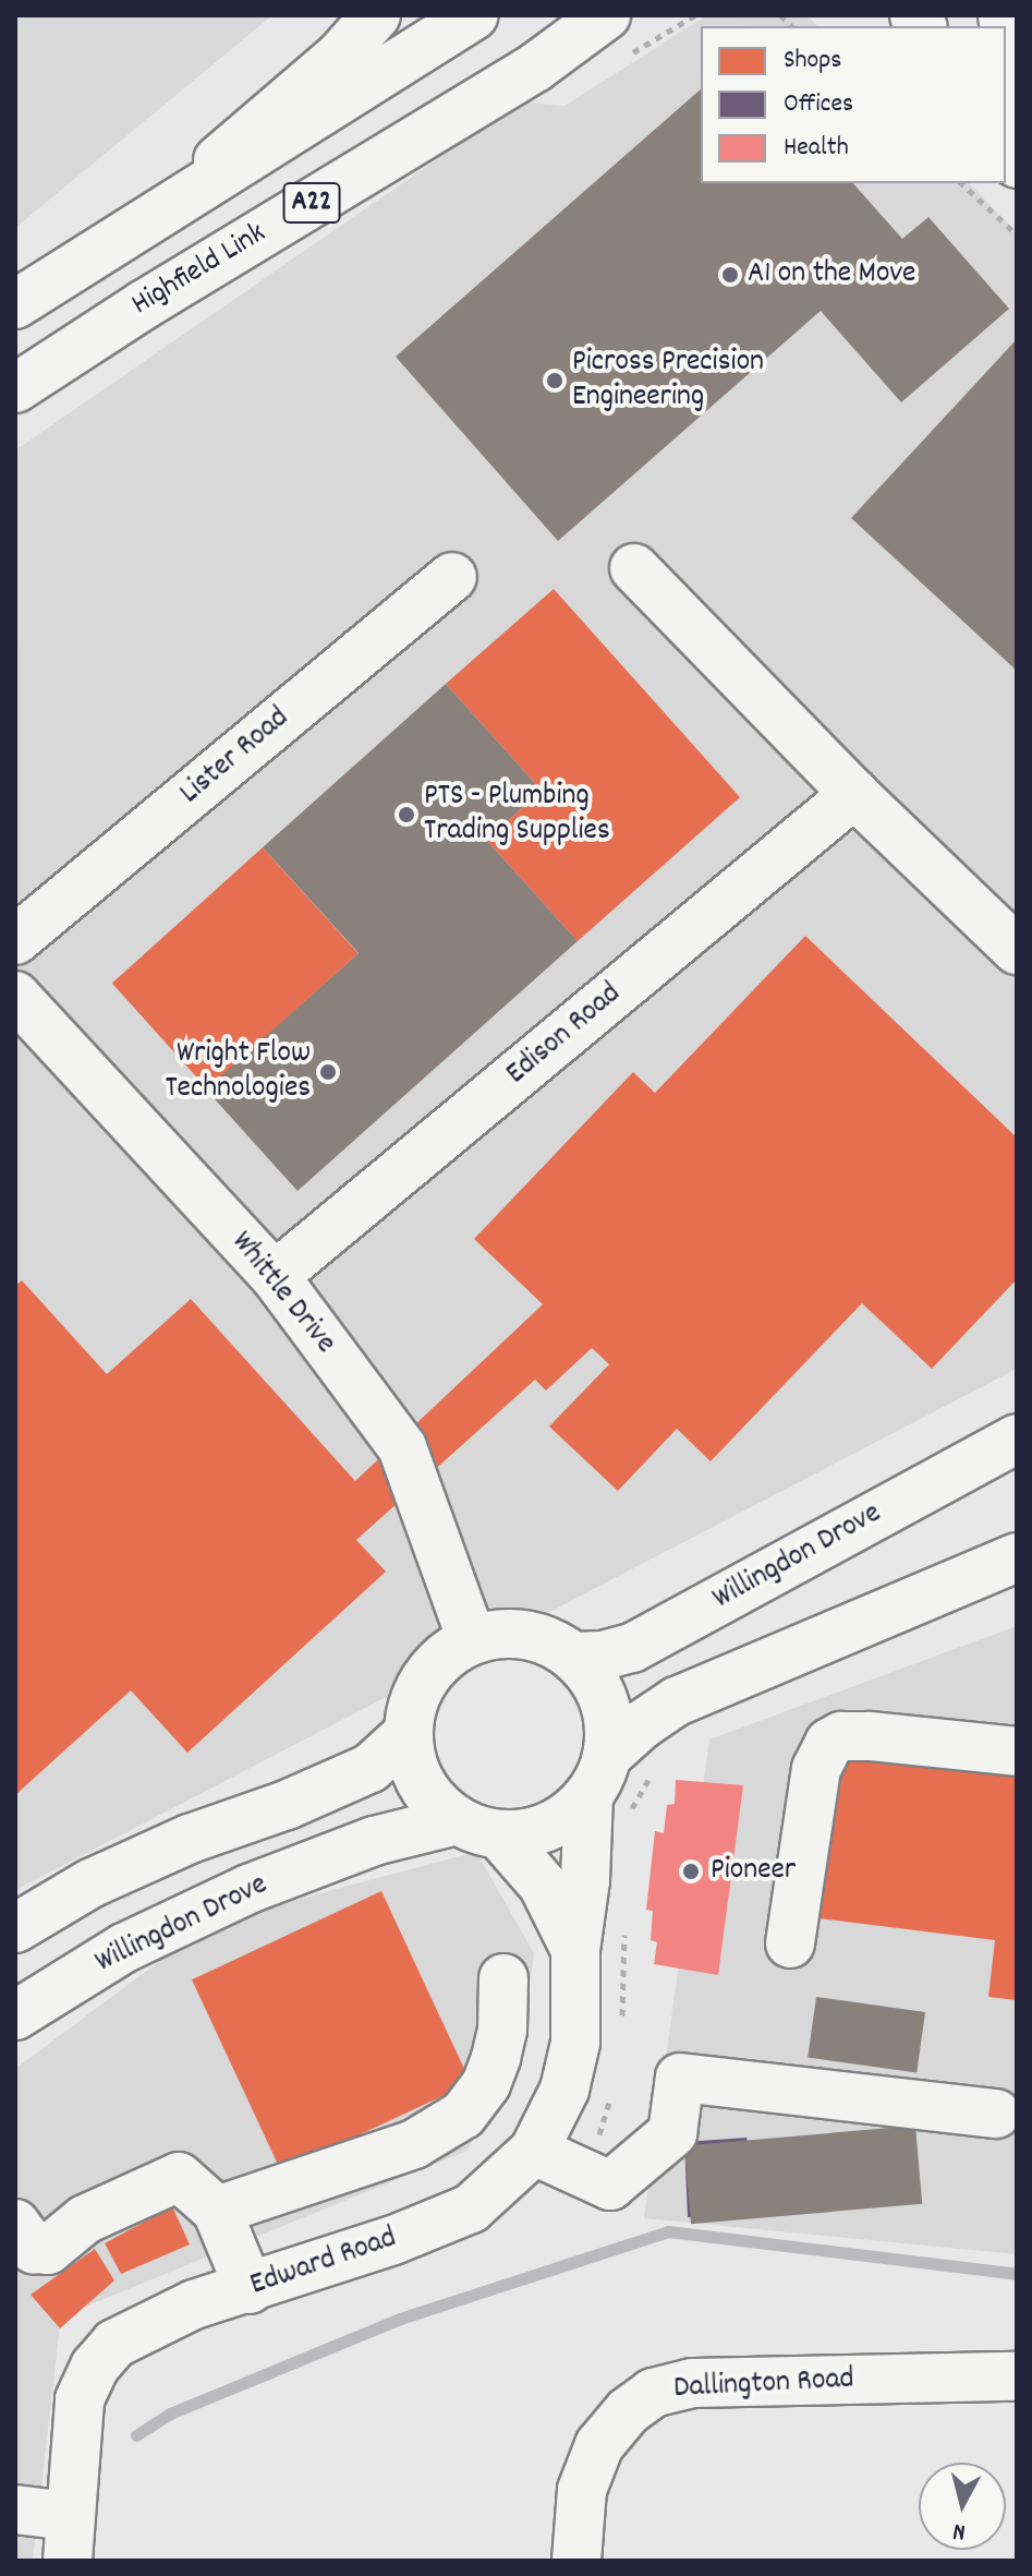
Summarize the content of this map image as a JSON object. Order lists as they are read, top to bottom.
{
  "streets": {
    "main road": [
      "A22",
      "Highfield Link",
      "Lister Road",
      "Edison Road",
      "Whittle Drive",
      "Willingdon Drove",
      "Edward Road",
      "Dallington Road"
    ]
  },
  "crossings": [
    ["Edison Road", "Whittle Drive"],
    ["Whittle Drive", "Willingdon Drove"],
    ["Whittle Drive", "Edward Road"],
    ["Willingdon Drove", "Edward Road"]
  ],
  "places": [
    "A1 on the Move",
    "Picross Precision Engineering",
    "PTS - Plumbing Trading Supplies",
    "Wright Flow Technologies",
    "Pioneer"
  ],
  "legend": ["Shops", "Offices", "Health"],
  "north": "bottom"
}
